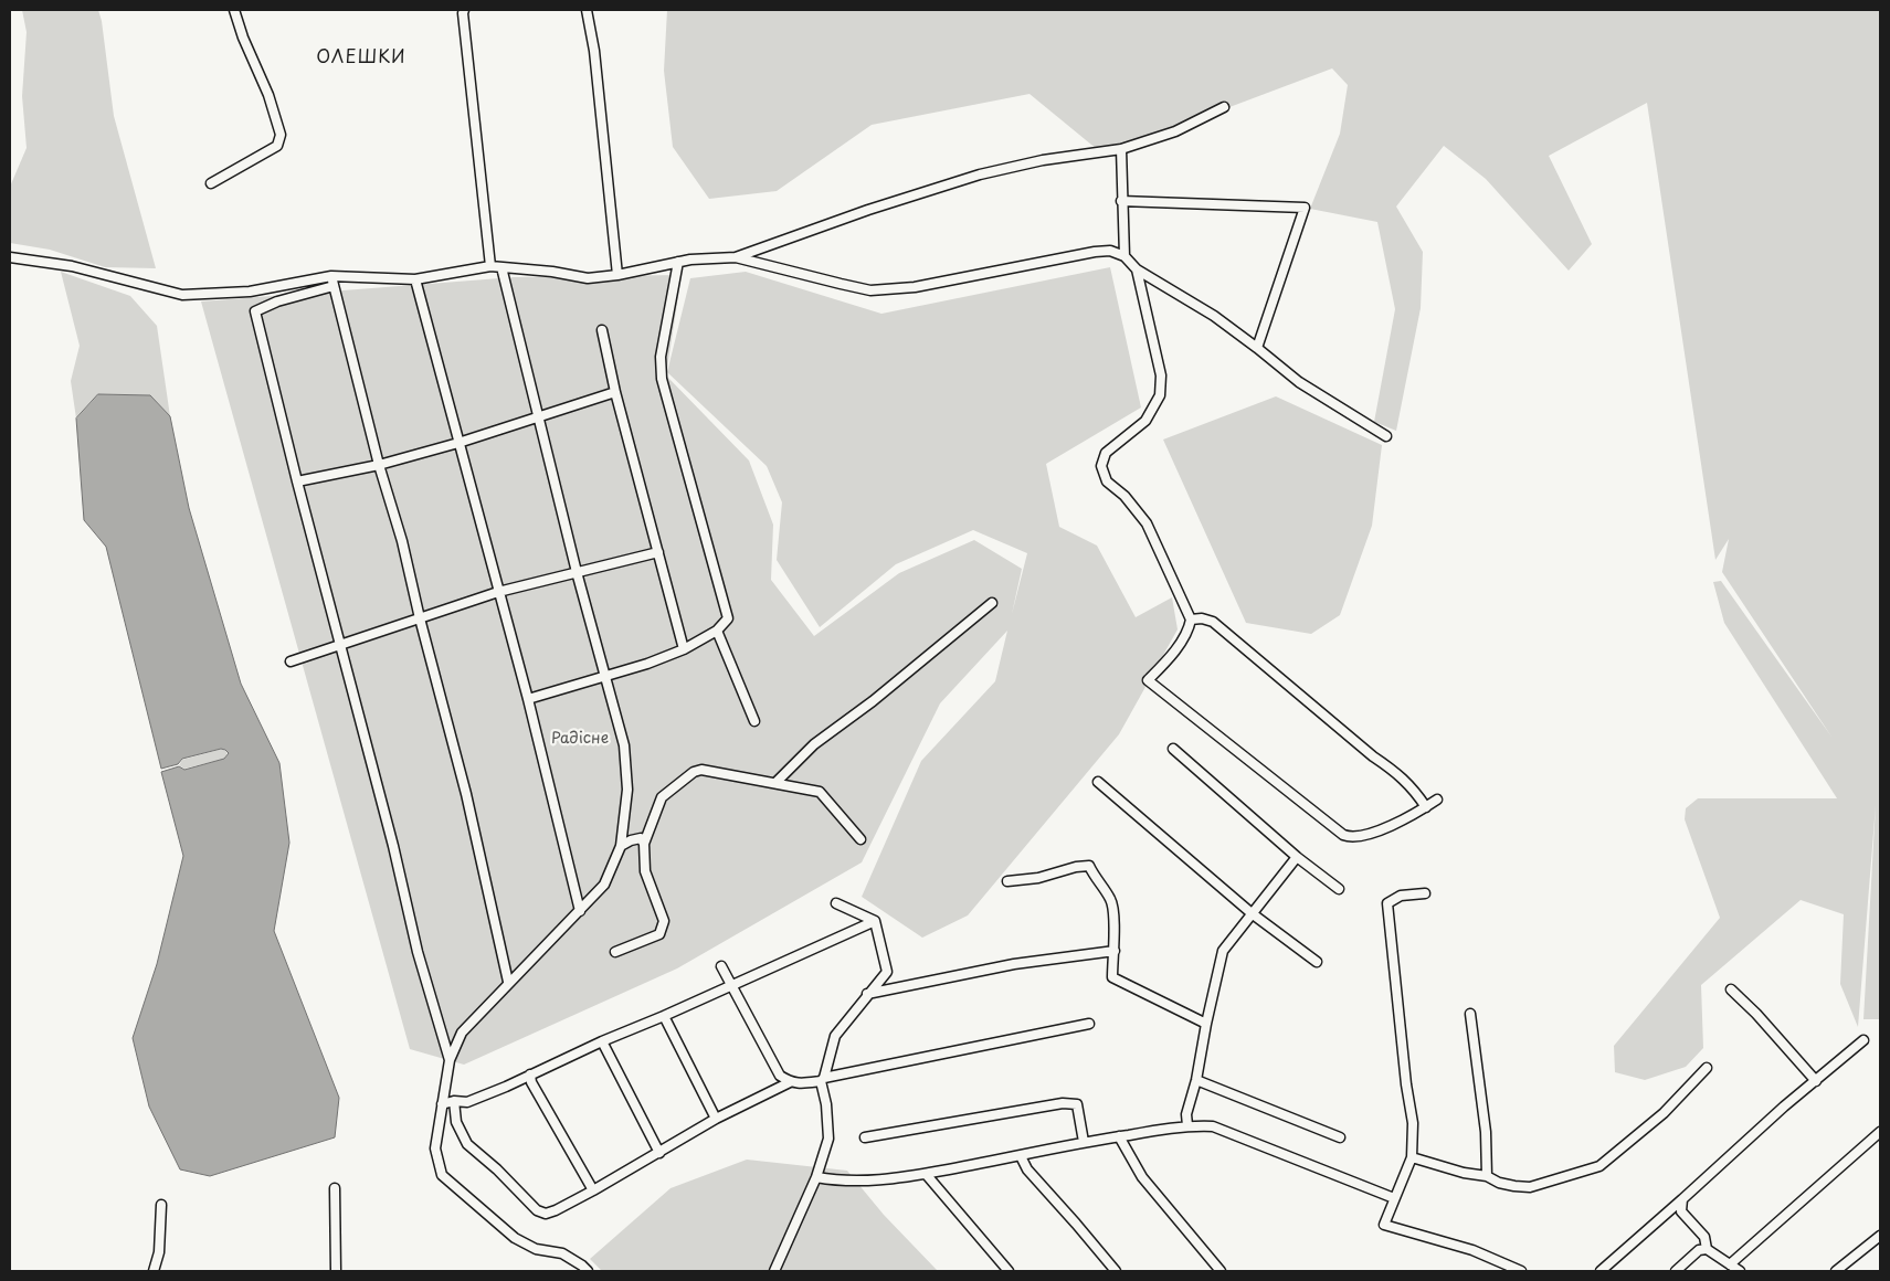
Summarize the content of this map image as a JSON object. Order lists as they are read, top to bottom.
{
  "districts": ["ОЛЕШКИ"],
  "parks": ["Радісне"]
}
